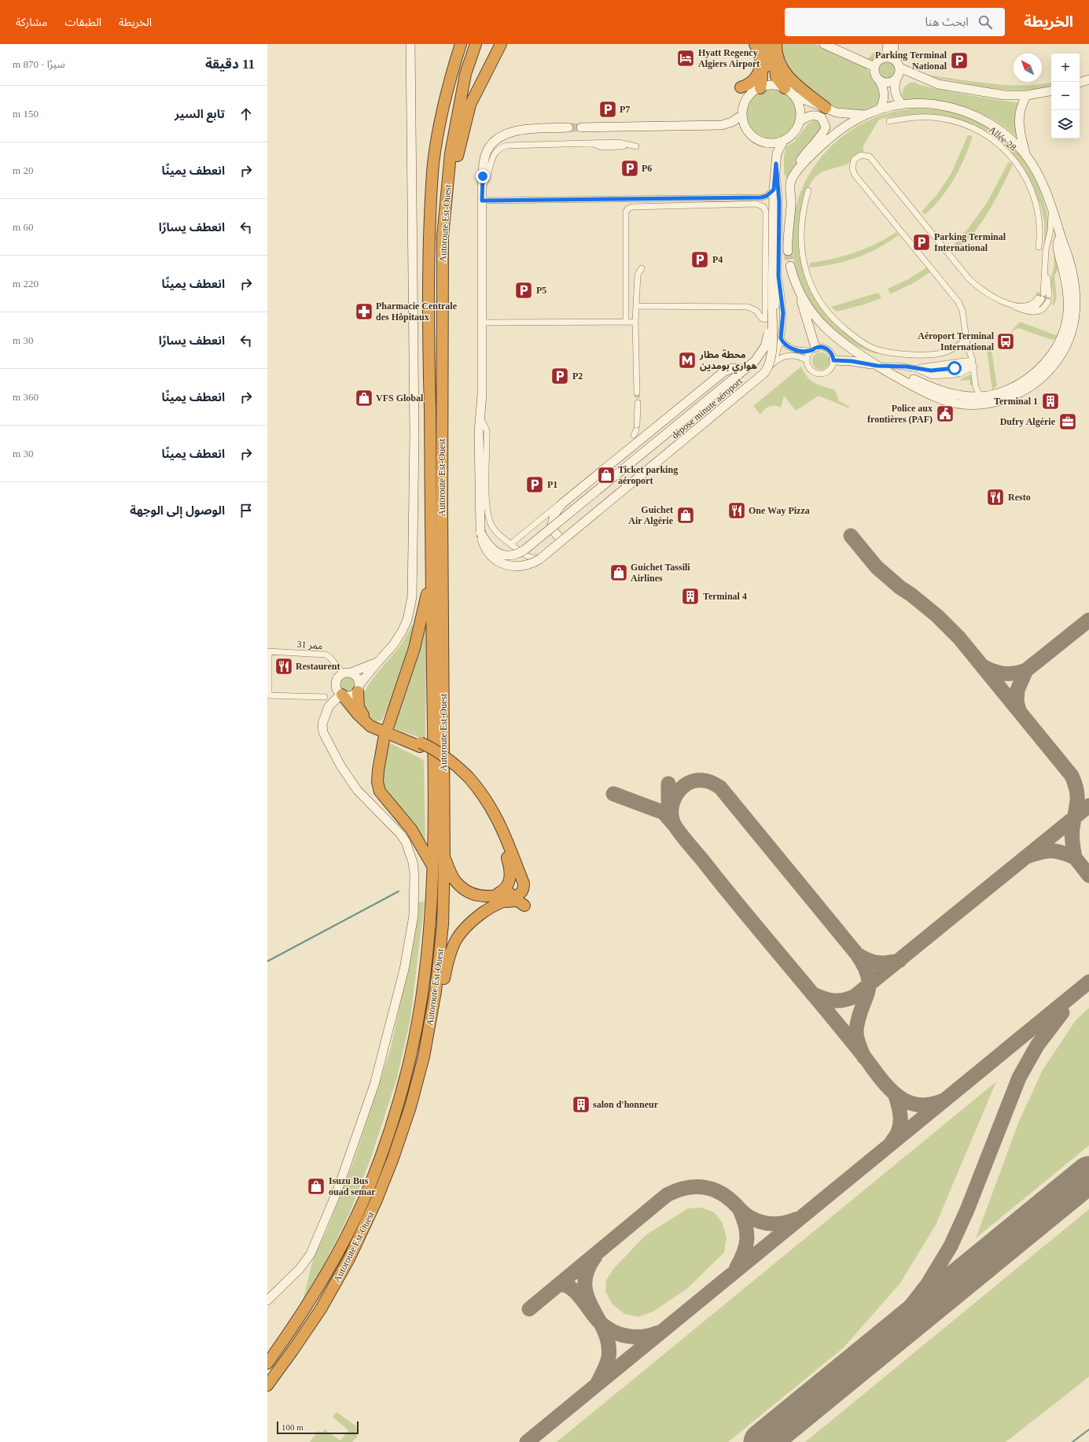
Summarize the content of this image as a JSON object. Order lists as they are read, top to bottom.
{
  "streets": {
    "highway": ["Autoroute Est-Ouest"],
    "main road": ["dépose minute aéroport"],
    "street": ["Allée 28", "ممر 31"]
  },
  "places": {
    "hotel": ["Hyatt Regency Algiers Airport"],
    "parking": [
      "Parking Terminal National",
      "P7",
      "P6",
      "Parking Terminal International",
      "P4",
      "P5",
      "P2",
      "P1"
    ],
    "pharmacy": ["Pharmacie Centrale des Hôpitaux"],
    "bus stop": ["Aéroport Terminal International"],
    "metro station": ["محطة مطار هواري بومدين"],
    "shop": [
      "VFS Global",
      "Ticket parking aéroport",
      "Guichet Air Algérie",
      "Guichet Tassili Airlines",
      "Isuzu Bus ouad semar"
    ],
    "building": ["Terminal 1", "Terminal 4", "salon d'honneur"],
    "public building": ["Police aux frontières (PAF)"],
    "office": ["Dufry Algérie"],
    "restaurant": ["Resto", "One Way Pizza", "Restaurent"]
  },
  "scale_bar": "100 m",
  "north": "top left",
  "page": {
    "header": "الخريطة",
    "search": "ابحث هنا",
    "nav": ["الخريطة", "الطبقات", "مشاركة"],
    "heading": ["11 دقيقة", "سيرًا · 870 m"],
    "map_buttons": ["+", "−"],
    "list": [
      ["تابع السير", "150 m"],
      ["انعطف يمينًا", "20 m"],
      ["انعطف يسارًا", "60 m"],
      ["انعطف يمينًا", "220 m"],
      ["انعطف يسارًا", "30 m"],
      ["انعطف يمينًا", "360 m"],
      ["انعطف يمينًا", "30 m"],
      "الوصول إلى الوجهة"
    ],
    "scale": "100 m"
  }
}
